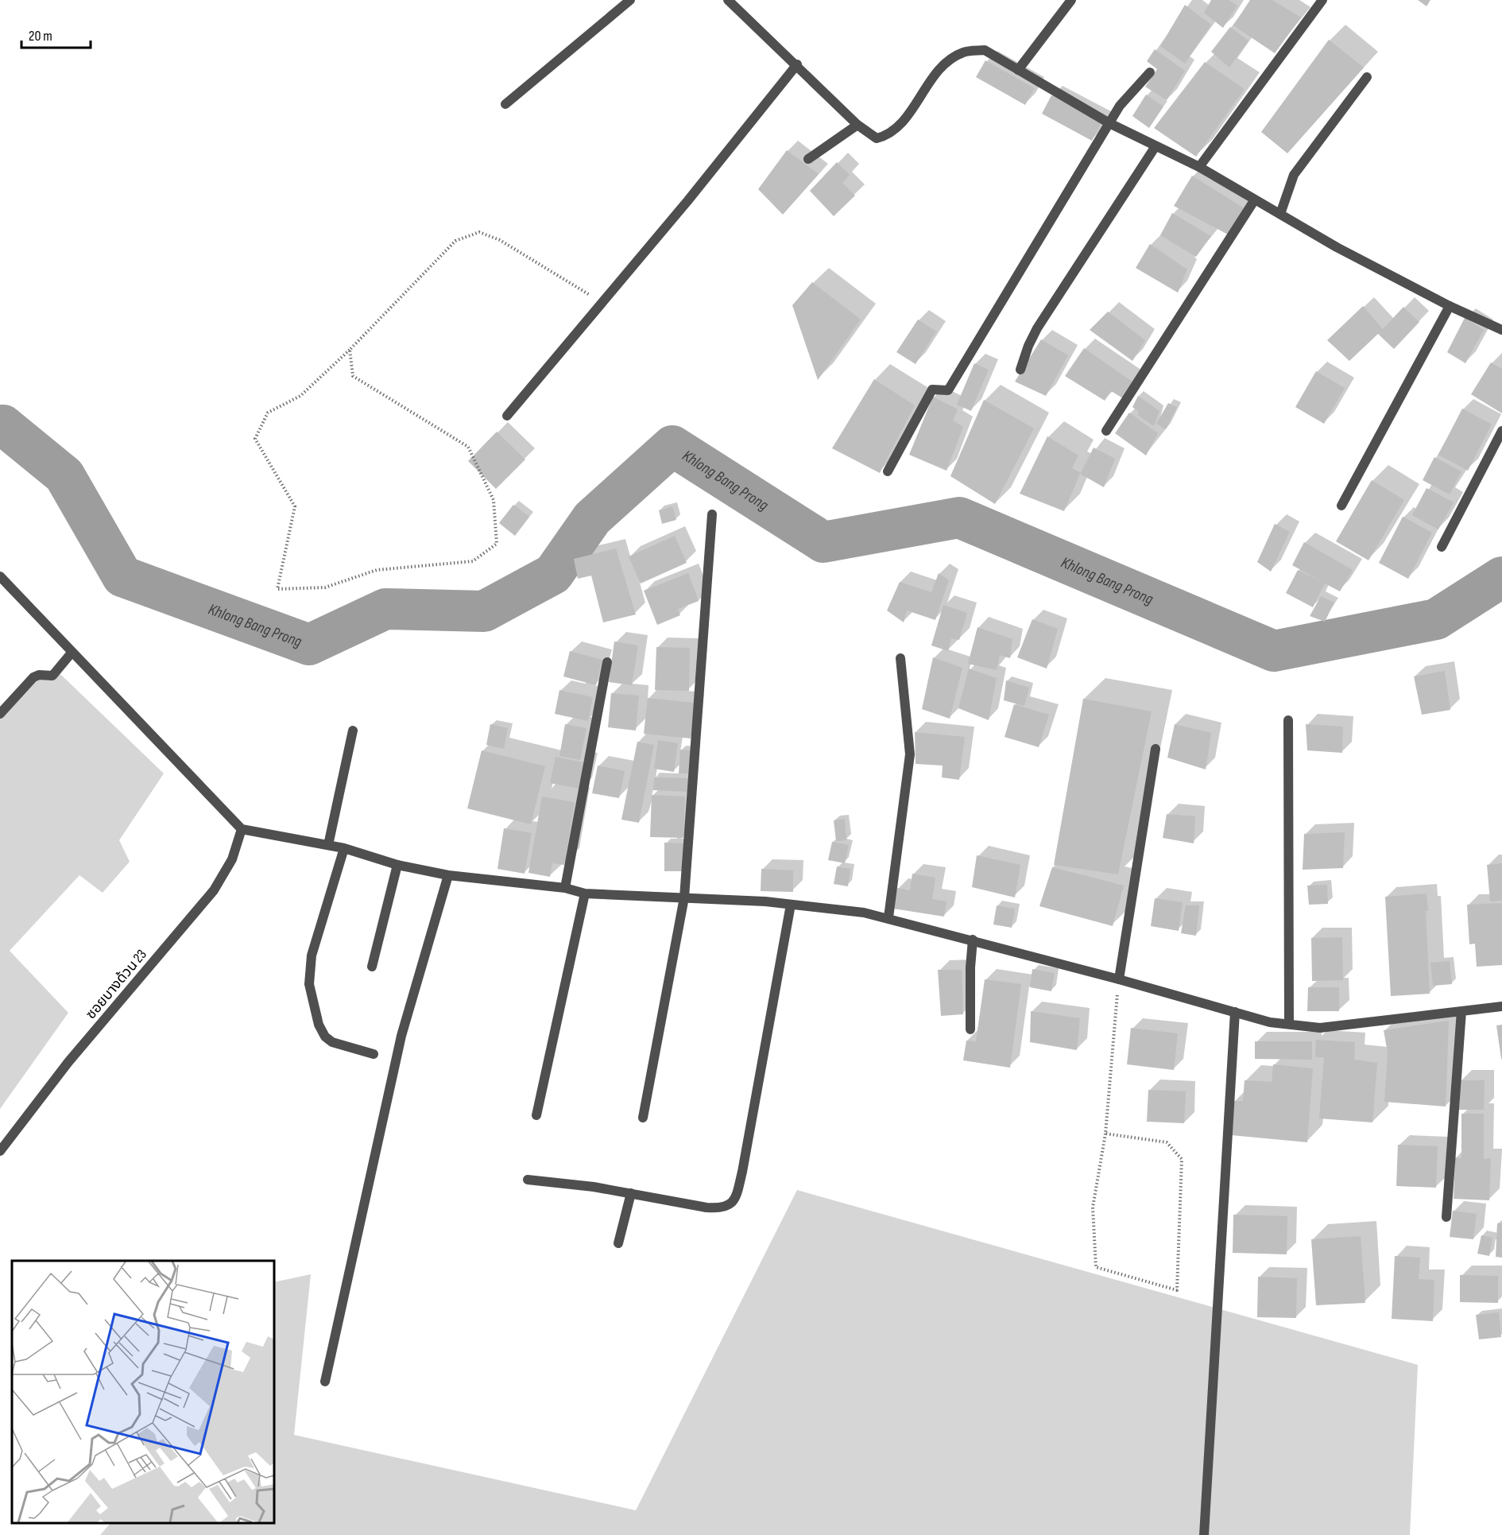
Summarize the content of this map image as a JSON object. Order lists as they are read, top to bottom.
{
  "streets": {
    "street": ["ซอยบางด้วน 23"]
  },
  "water": ["Khlong Bang Prong"],
  "scale_bar": "20 m"
}
